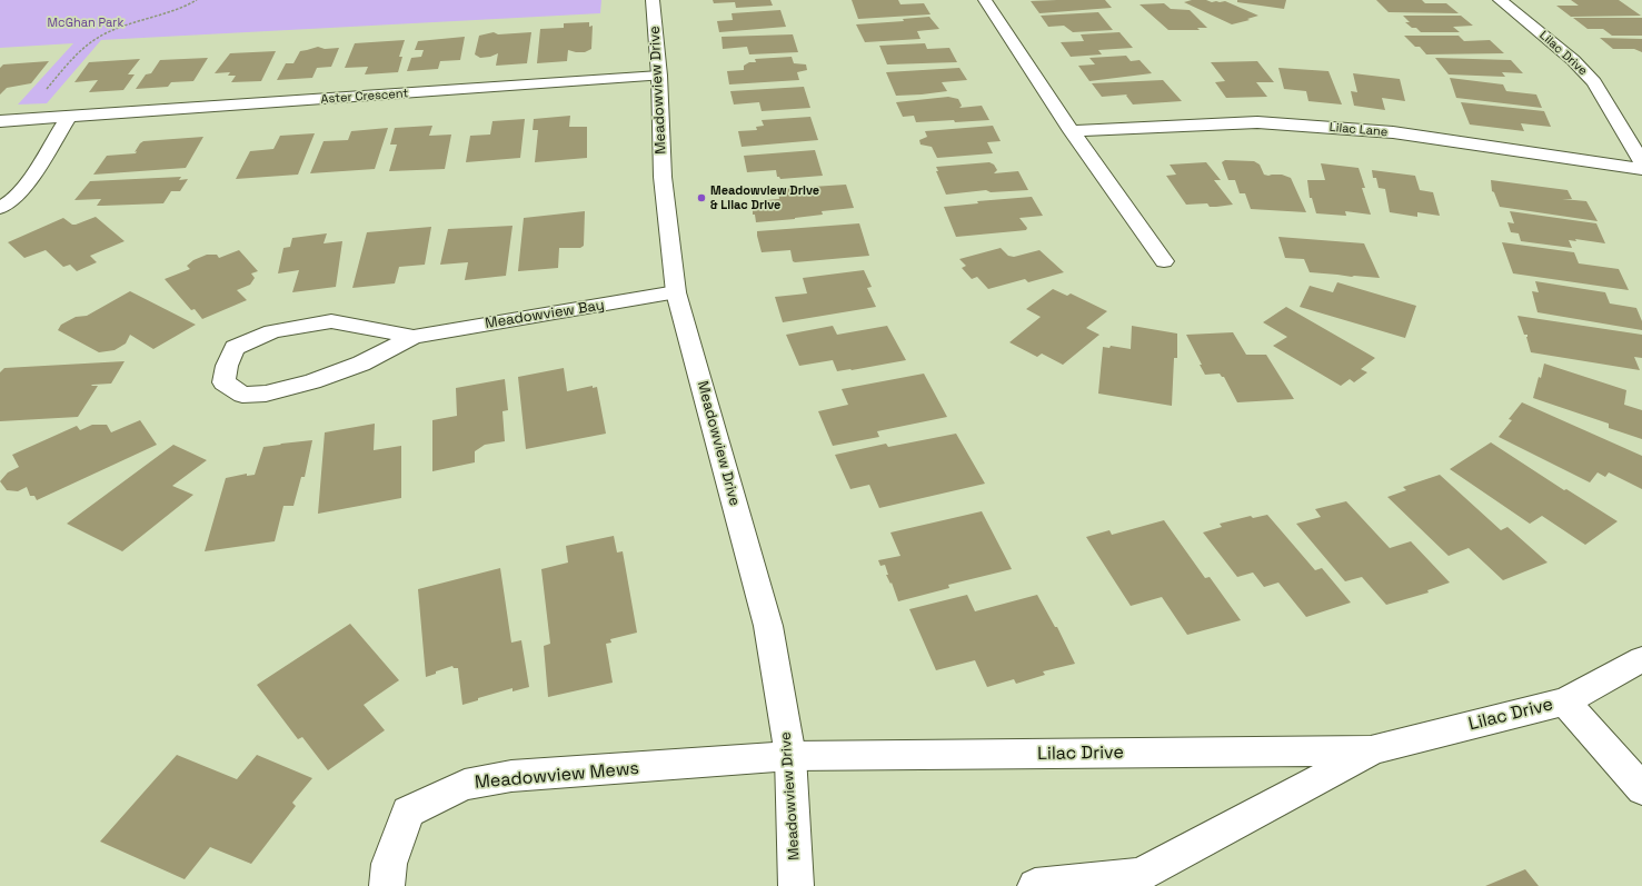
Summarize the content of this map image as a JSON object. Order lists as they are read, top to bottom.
{
  "streets": {
    "street": [
      "Lilac Drive",
      "Meadowview Drive",
      "Aster Crescent",
      "Lilac Lane",
      "Meadowview Bay",
      "Meadowview Mews"
    ]
  },
  "crossings": [
    ["Lilac Drive", "Meadowview Drive"],
    ["Lilac Drive", "Meadowview Mews"],
    ["Meadowview Drive", "Aster Crescent"],
    ["Meadowview Drive", "Meadowview Bay"],
    ["Meadowview Drive", "Meadowview Mews"]
  ],
  "parks": ["McGhan Park"],
  "places": ["Meadowview Drive & Lilac Drive"]
}
